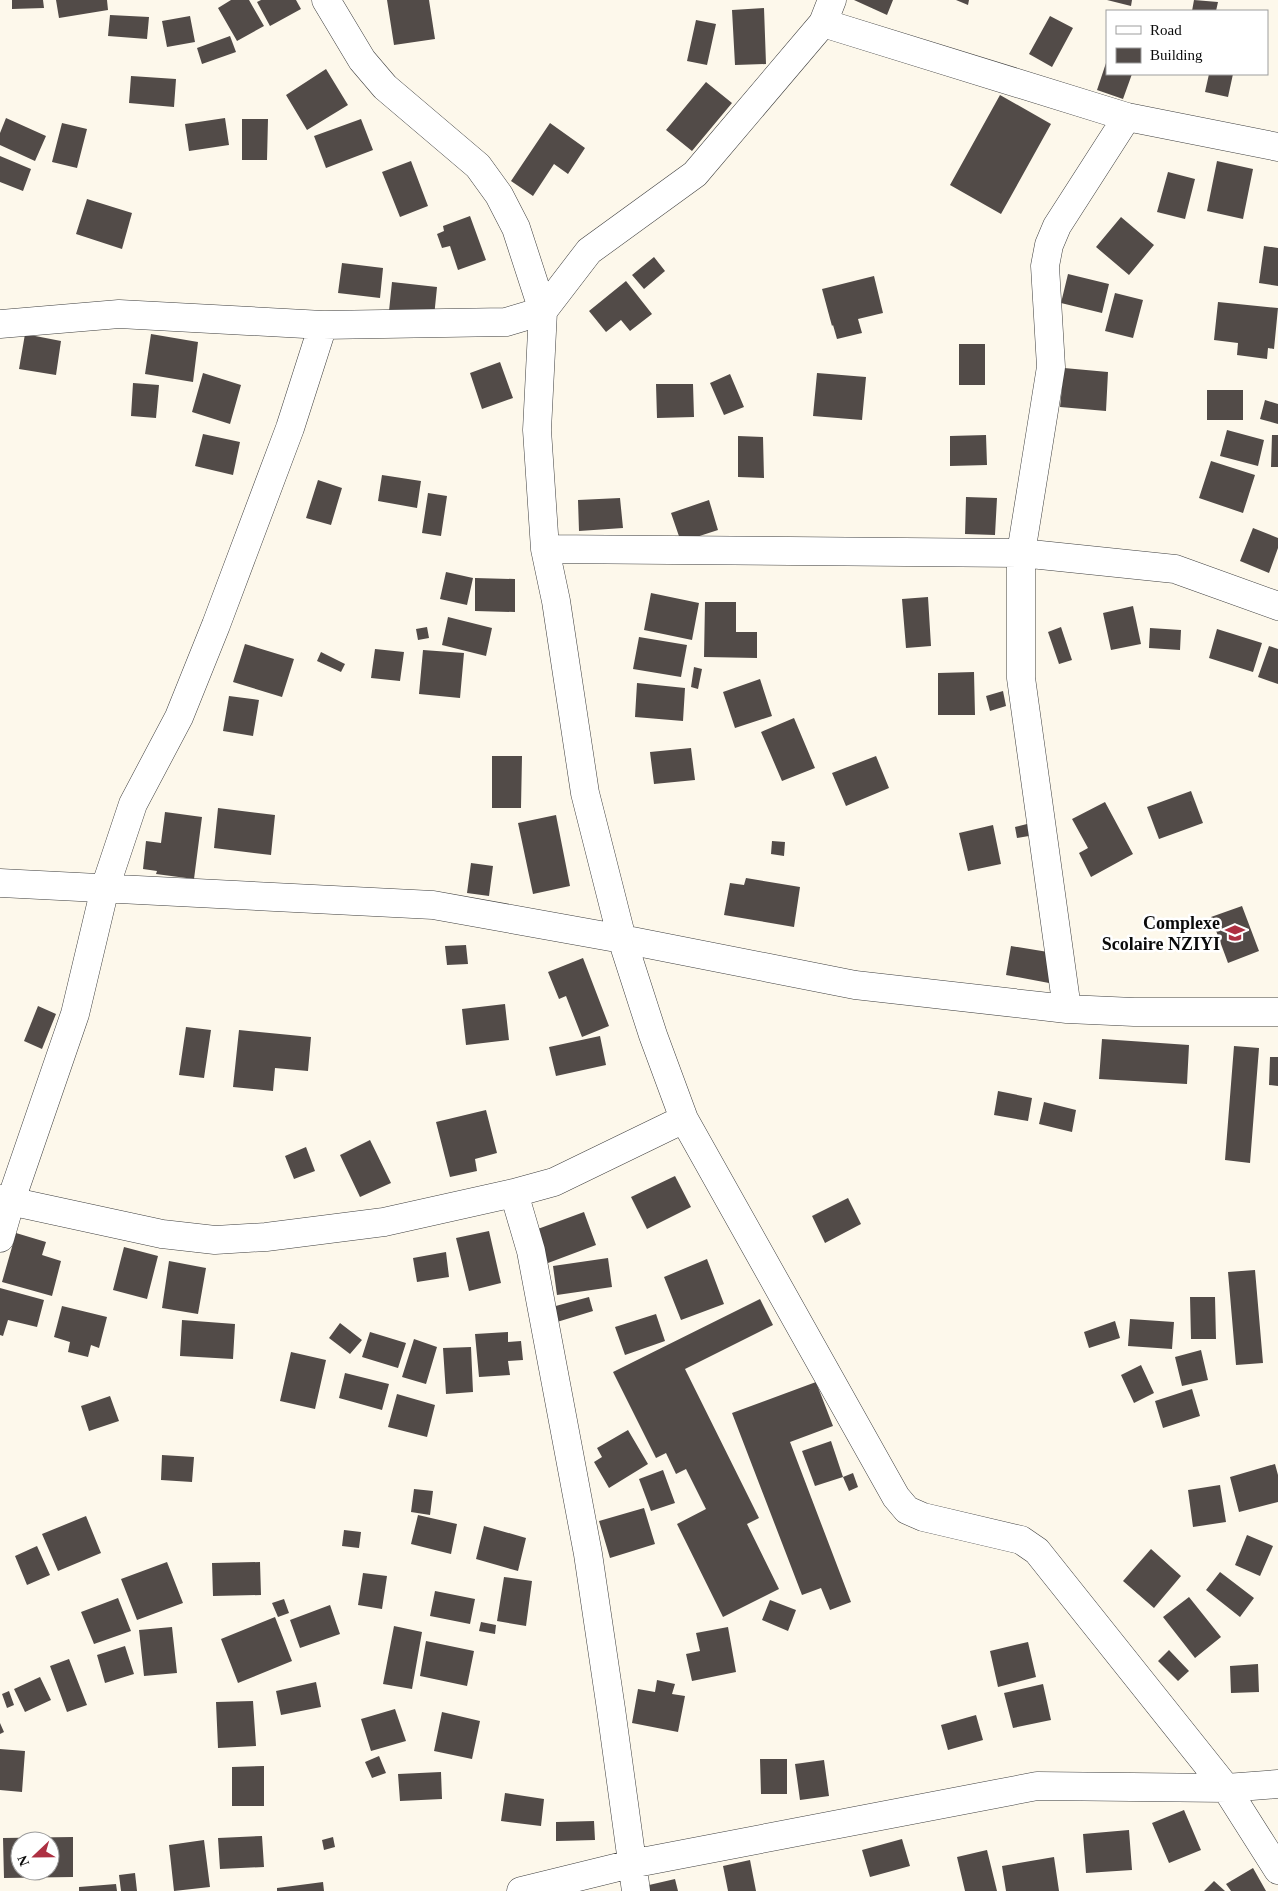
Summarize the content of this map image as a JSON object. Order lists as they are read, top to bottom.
{
  "places": {
    "school or university": ["Complexe Scolaire NZIYI"]
  },
  "legend": ["Road", "Building"],
  "north": "left"
}
